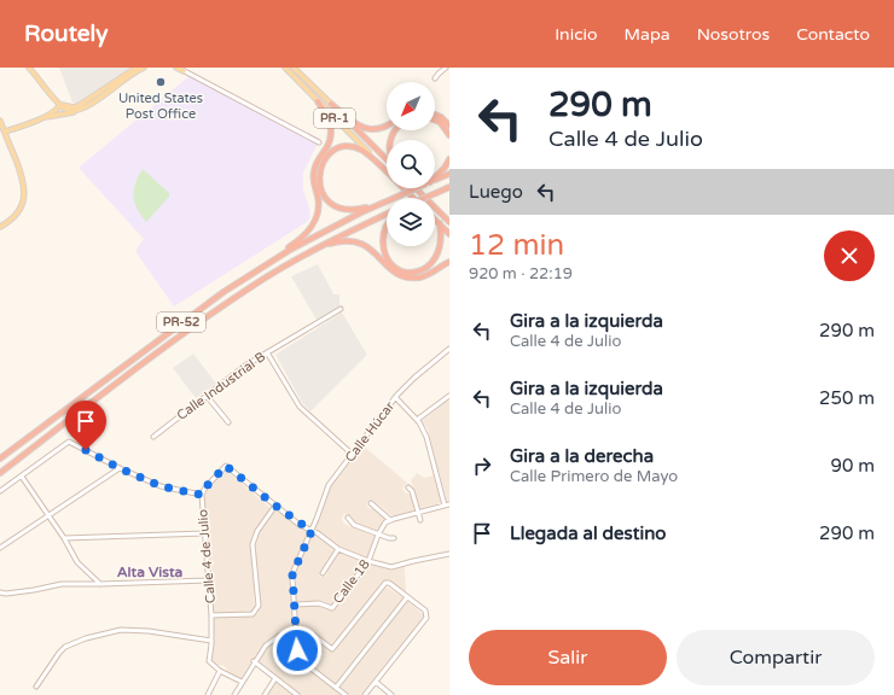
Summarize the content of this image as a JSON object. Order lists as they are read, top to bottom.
{
  "streets": {
    "highway": ["PR-1", "PR-52"],
    "street": [
      "Calle Industrial B",
      "Calle Húcar",
      "Calle 4 de Julio",
      "Calle 18"
    ]
  },
  "crossings": [
    ["Calle Húcar", "Calle 4 de Julio"],
    ["Calle Húcar", "Calle 18"],
    ["Calle 4 de Julio", "Calle 18"]
  ],
  "districts": ["Alta Vista"],
  "places": ["United States Post Office"],
  "north": "bottom left",
  "page": {
    "header": "Routely",
    "nav": [
      "Inicio",
      "Mapa",
      "Nosotros",
      "Contacto"
    ],
    "turn": ["290 m", "Calle 4 de Julio"],
    "then": "Luego",
    "heading": ["12 min", "920 m · 22:19"],
    "list": [
      {
        "name": "Gira a la izquierda",
        "note": "Calle 4 de Julio",
        "value": "290 m"
      },
      {
        "name": "Gira a la izquierda",
        "note": "Calle 4 de Julio",
        "value": "250 m"
      },
      {
        "name": "Gira a la derecha",
        "note": "Calle Primero de Mayo",
        "value": "90 m"
      },
      {
        "name": "Llegada al destino",
        "value": "290 m"
      }
    ],
    "buttons": ["Salir", "Compartir"]
  }
}
